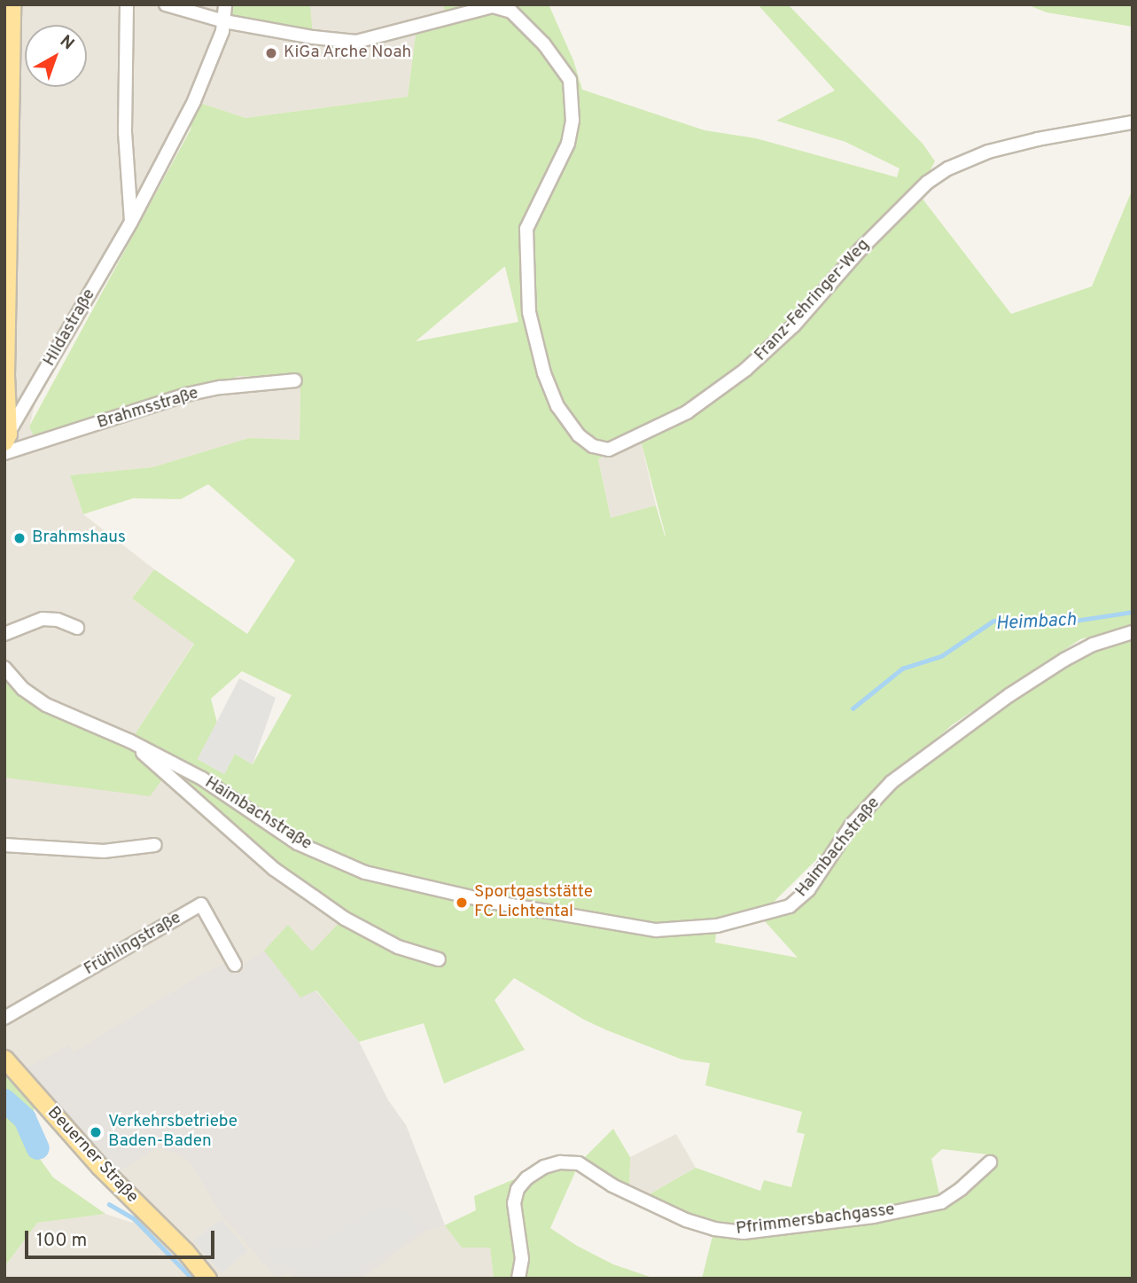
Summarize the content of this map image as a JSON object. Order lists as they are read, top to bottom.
{
  "streets": {
    "main road": ["Beuerner Straße"],
    "street": [
      "Franz-Fehringer-Weg",
      "Hildastraße",
      "Brahmsstraße",
      "Haimbachstraße",
      "Frühlingstraße",
      "Pfrimmersbachgasse"
    ]
  },
  "crossings": [
    ["Franz-Fehringer-Weg", "Hildastraße"]
  ],
  "water": ["Heimbach"],
  "places": [
    "KiGa Arche Noah",
    "Brahmshaus",
    "Sportgaststätte FC Lichtental",
    "Verkehrsbetriebe Baden-Baden"
  ],
  "scale_bar": "100 m",
  "north": "top right"
}
